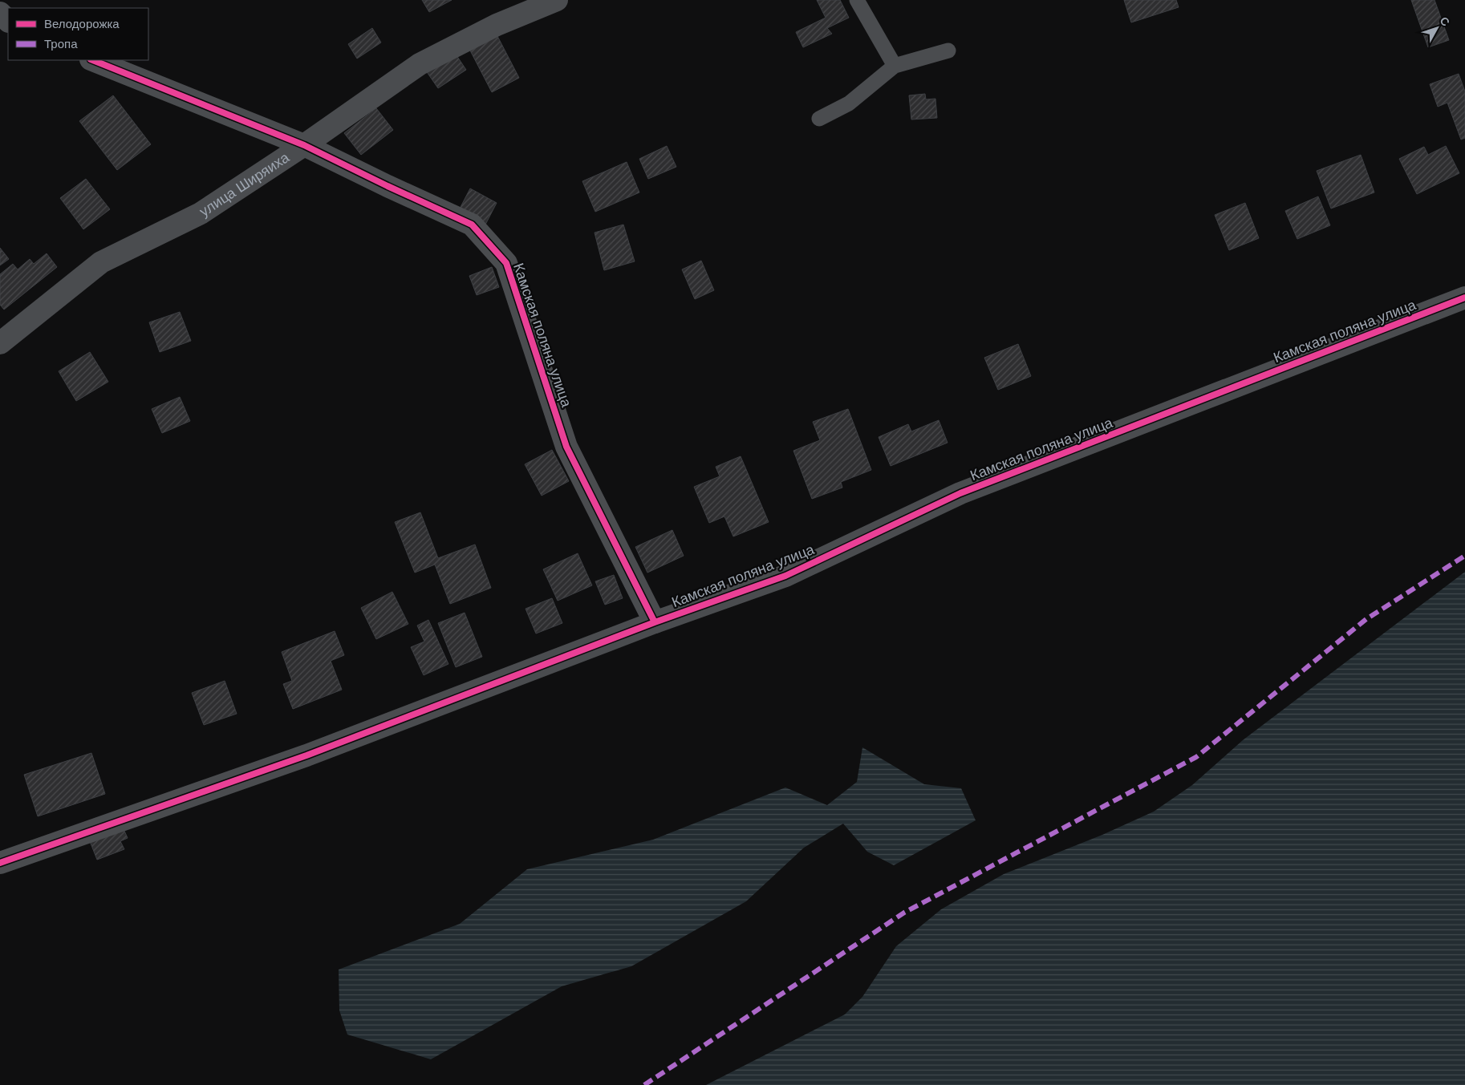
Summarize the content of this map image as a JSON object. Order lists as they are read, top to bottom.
{
  "streets": {
    "street": ["улица Ширяиха", "Камская поляна улица"]
  },
  "crossings": [
    ["улица Ширяиха", "Камская поляна улица"]
  ],
  "legend": ["Велодорожка", "Тропа"],
  "north": "top right"
}
